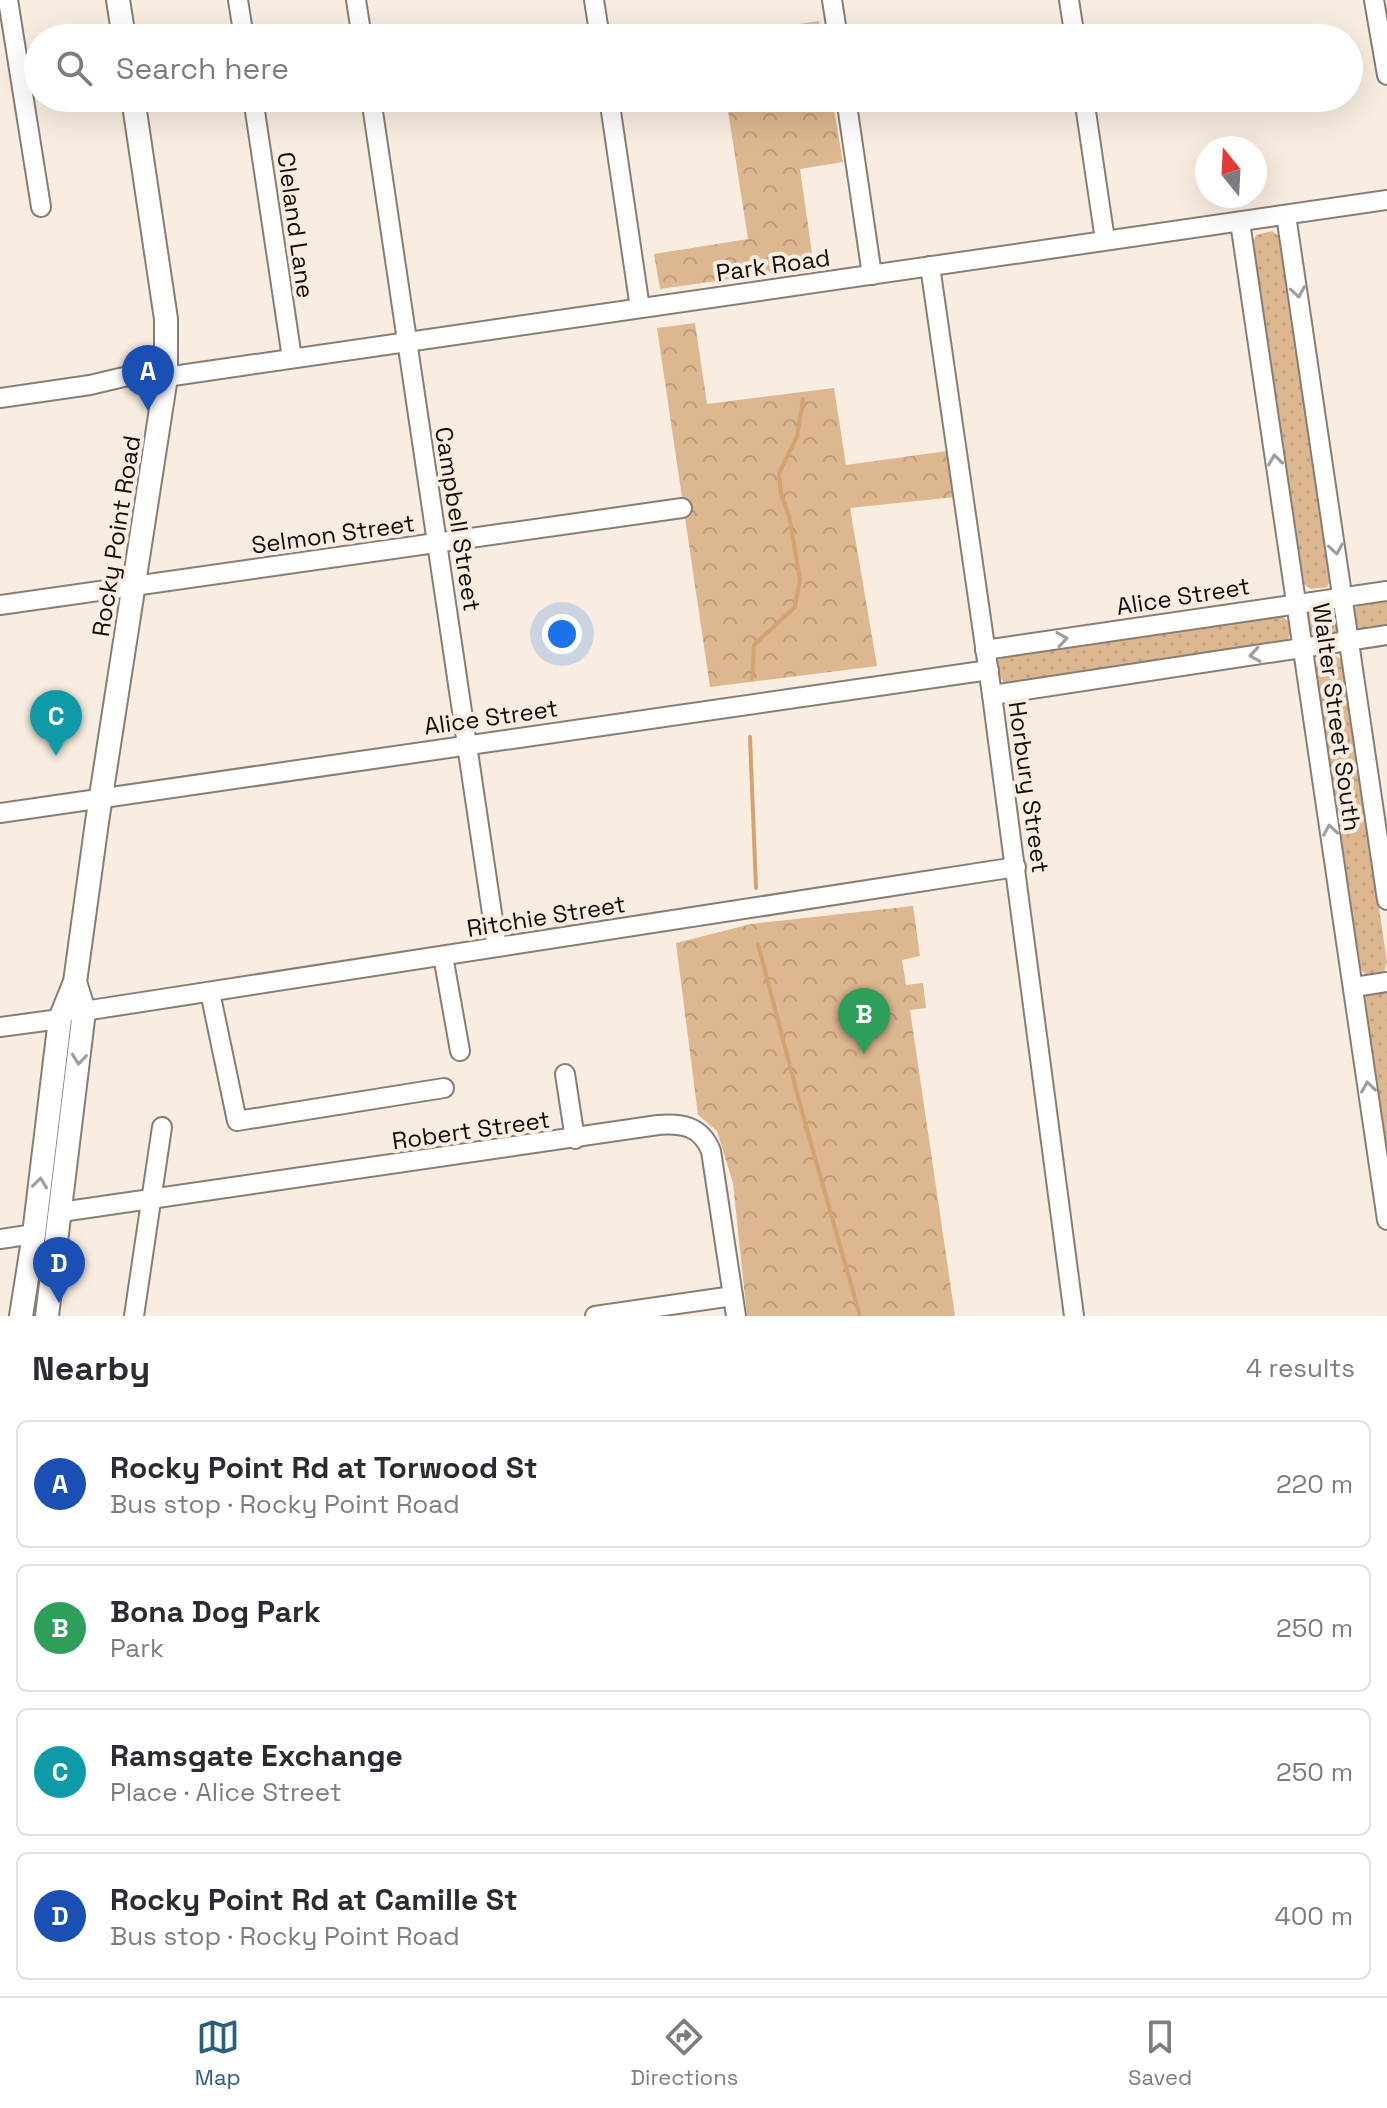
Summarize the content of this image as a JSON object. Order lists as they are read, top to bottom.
{
  "streets": {
    "main road": ["Rocky Point Road"],
    "street": [
      "Cleland Lane",
      "Park Road",
      "Campbell Street",
      "Selmon Street",
      "Alice Street",
      "Walter Street South",
      "Horbury Street",
      "Ritchie Street",
      "Robert Street"
    ]
  },
  "crossings": [
    ["Cleland Lane", "Park Road"],
    ["Park Road", "Campbell Street"],
    ["Park Road", "Rocky Point Road"],
    ["Park Road", "Walter Street South"],
    ["Park Road", "Horbury Street"],
    ["Campbell Street", "Selmon Street"],
    ["Campbell Street", "Alice Street"],
    ["Campbell Street", "Ritchie Street"],
    ["Selmon Street", "Rocky Point Road"],
    ["Rocky Point Road", "Alice Street"],
    ["Rocky Point Road", "Ritchie Street"],
    ["Rocky Point Road", "Robert Street"],
    ["Alice Street", "Walter Street South"],
    ["Alice Street", "Horbury Street"],
    ["Horbury Street", "Ritchie Street"]
  ],
  "north": "top",
  "page": {
    "search": "Search here",
    "pins": [
      "A",
      "C",
      "B",
      "D"
    ],
    "heading": ["Nearby", "4 results"],
    "list": [
      {
        "mark": "A",
        "name": "Rocky Point Rd at Torwood St",
        "note": "Bus stop · Rocky Point Road",
        "value": "220 m"
      },
      {
        "mark": "B",
        "name": "Bona Dog Park",
        "note": "Park",
        "value": "250 m"
      },
      {
        "mark": "C",
        "name": "Ramsgate Exchange",
        "note": "Place · Alice Street",
        "value": "250 m"
      },
      {
        "mark": "D",
        "name": "Rocky Point Rd at Camille St",
        "note": "Bus stop · Rocky Point Road",
        "value": "400 m"
      }
    ],
    "nav": ["Map", "Directions", "Saved"]
  }
}
